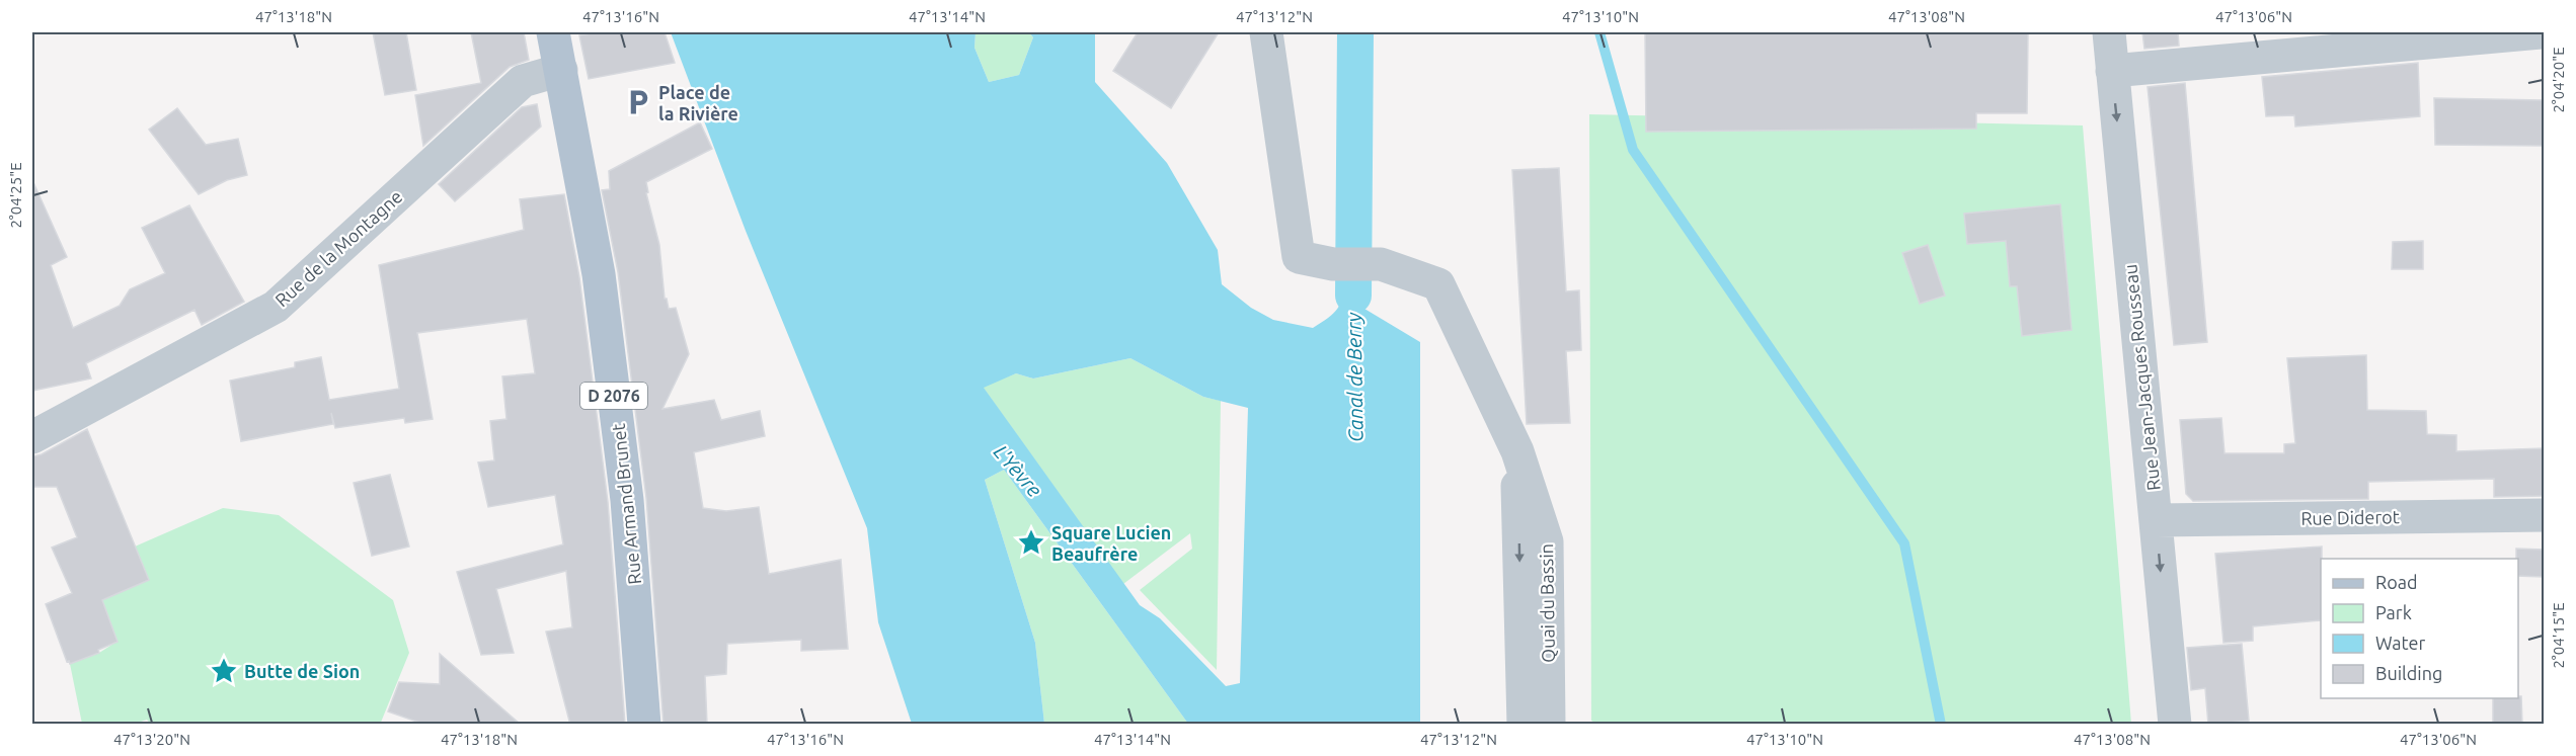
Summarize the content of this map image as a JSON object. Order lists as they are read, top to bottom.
{
  "streets": {
    "main road": ["D 2076", "Rue Armand Brunet"],
    "street": [
      "Rue de la Montagne",
      "Rue Jean-Jacques Rousseau",
      "Rue Diderot",
      "Quai du Bassin"
    ]
  },
  "crossings": [
    ["Rue de la Montagne", "D 2076"],
    ["Rue de la Montagne", "Rue Armand Brunet"],
    ["Rue Jean-Jacques Rousseau", "Rue Diderot"],
    ["D 2076", "Rue Armand Brunet"]
  ],
  "one_way": ["Rue Jean-Jacques Rousseau"],
  "water": ["Canal de Berry", "L'Yèvre"],
  "places": {
    "parking": ["Place de la Rivière"],
    "place": ["Square Lucien Beaufrère", "Butte de Sion"]
  },
  "legend": [
    "Road",
    "Park",
    "Water",
    "Building"
  ],
  "coordinates": [
    "47°13'18\"N",
    "47°13'16\"N",
    "47°13'14\"N",
    "47°13'12\"N",
    "47°13'10\"N",
    "47°13'08\"N",
    "47°13'06\"N",
    "2°04'20\"E",
    "2°04'25\"E",
    "2°04'15\"E",
    "47°13'20\"N"
  ]
}
